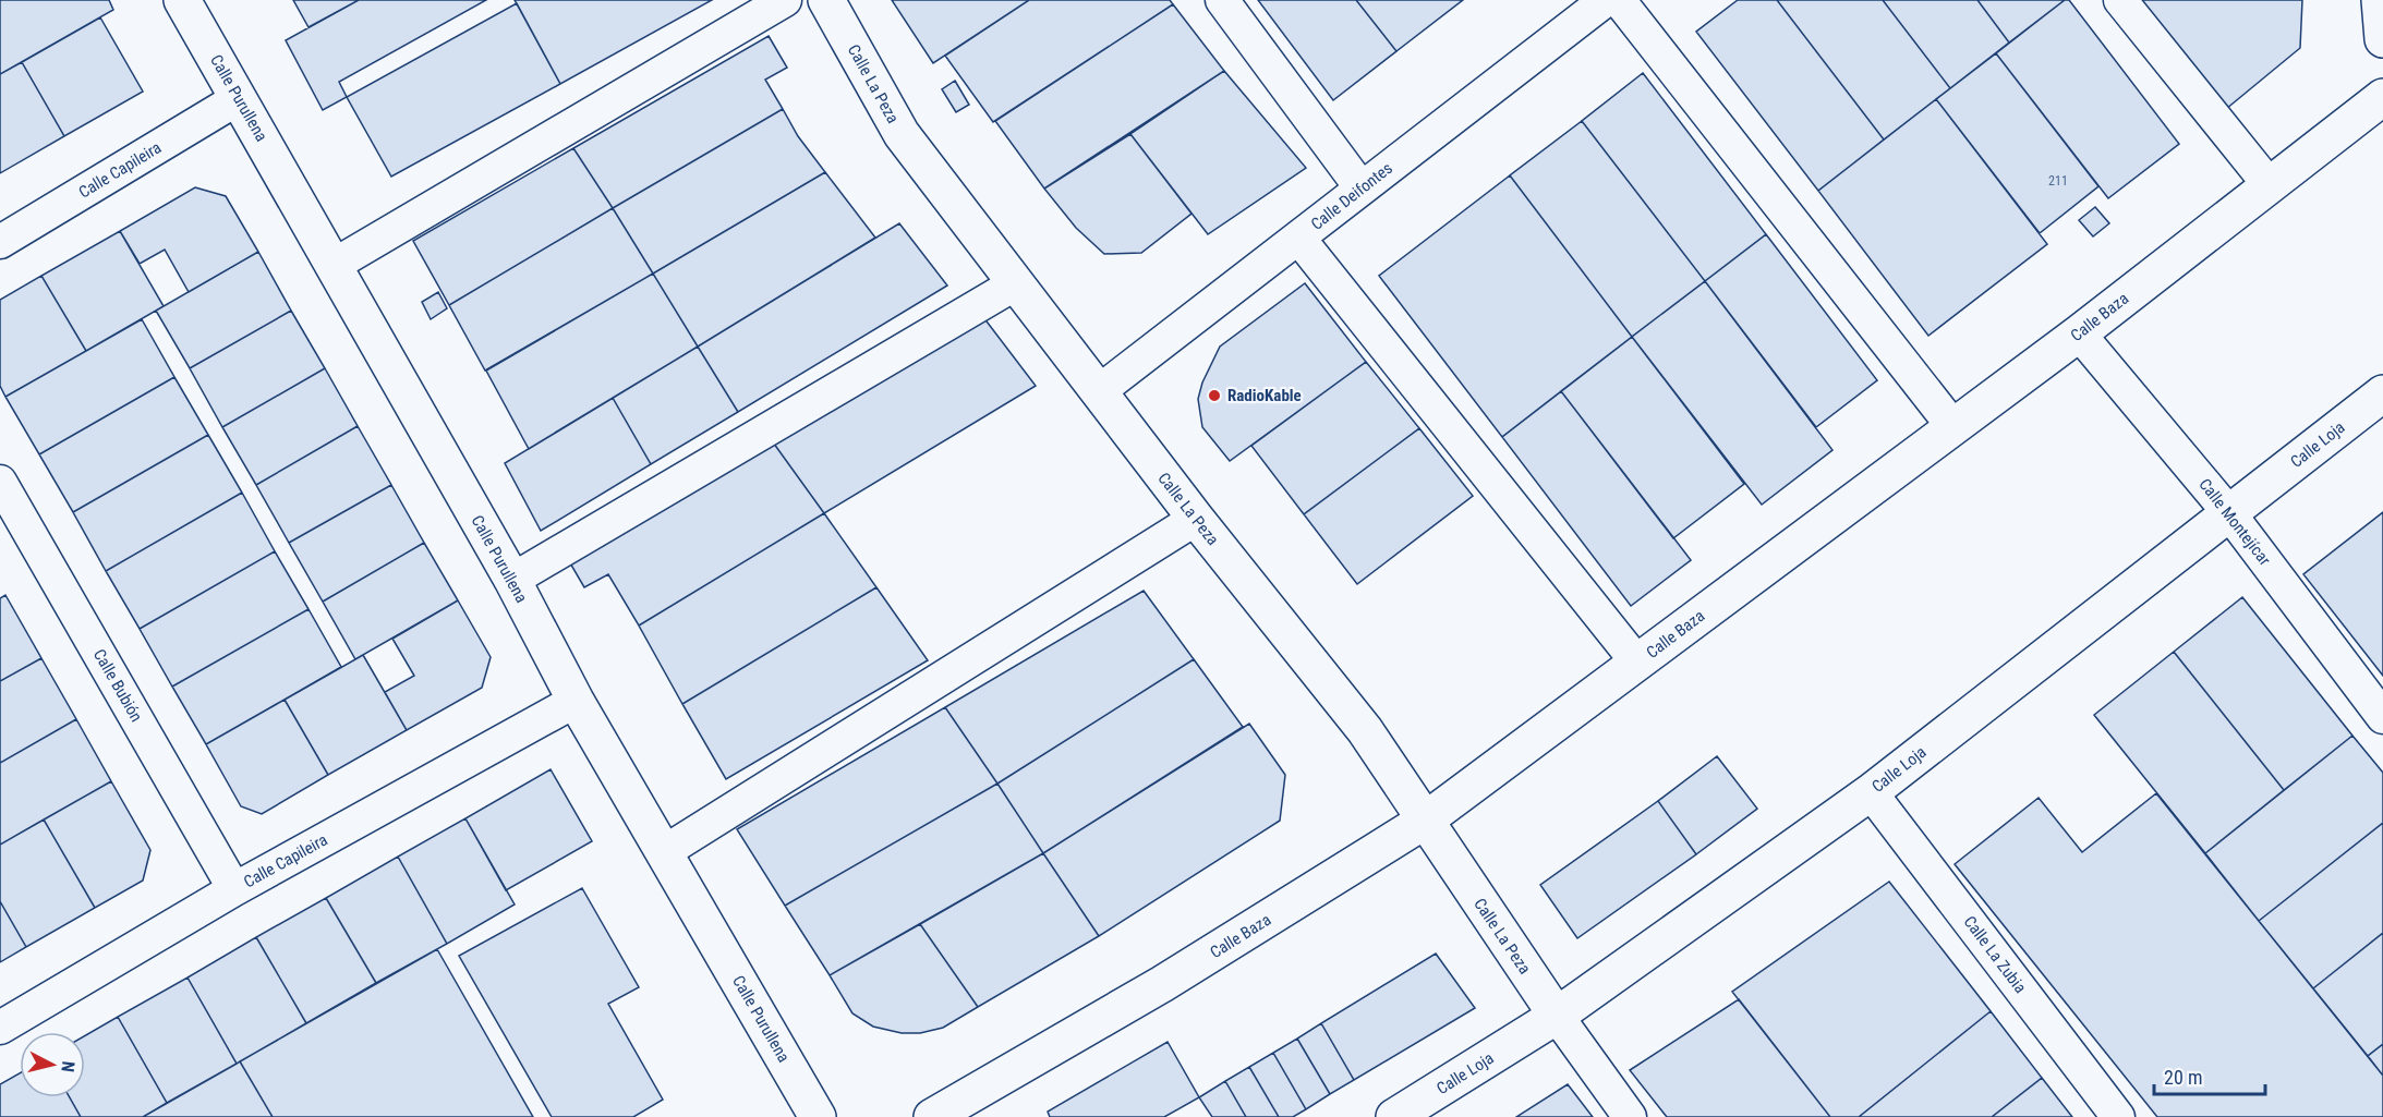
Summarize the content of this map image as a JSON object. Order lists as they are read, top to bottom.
{
  "streets": {
    "street": [
      "Calle La Peza",
      "Calle Purullena",
      "Calle Capileira",
      "Calle Deifontes",
      "Calle Baza",
      "Calle Loja",
      "Calle Montejícar",
      "Calle Bubión",
      "Calle La Zubia"
    ]
  },
  "crossings": [
    ["Calle La Peza", "Calle Deifontes"],
    ["Calle La Peza", "Calle Baza"],
    ["Calle La Peza", "Calle Loja"],
    ["Calle Purullena", "Calle Capileira"],
    ["Calle Capileira", "Calle Bubión"],
    ["Calle Baza", "Calle Montejícar"],
    ["Calle Loja", "Calle Montejícar"],
    ["Calle Loja", "Calle La Zubia"]
  ],
  "places": ["RadioKable"],
  "house_numbers": ["211"],
  "scale_bar": "20 m",
  "north": "right"
}
